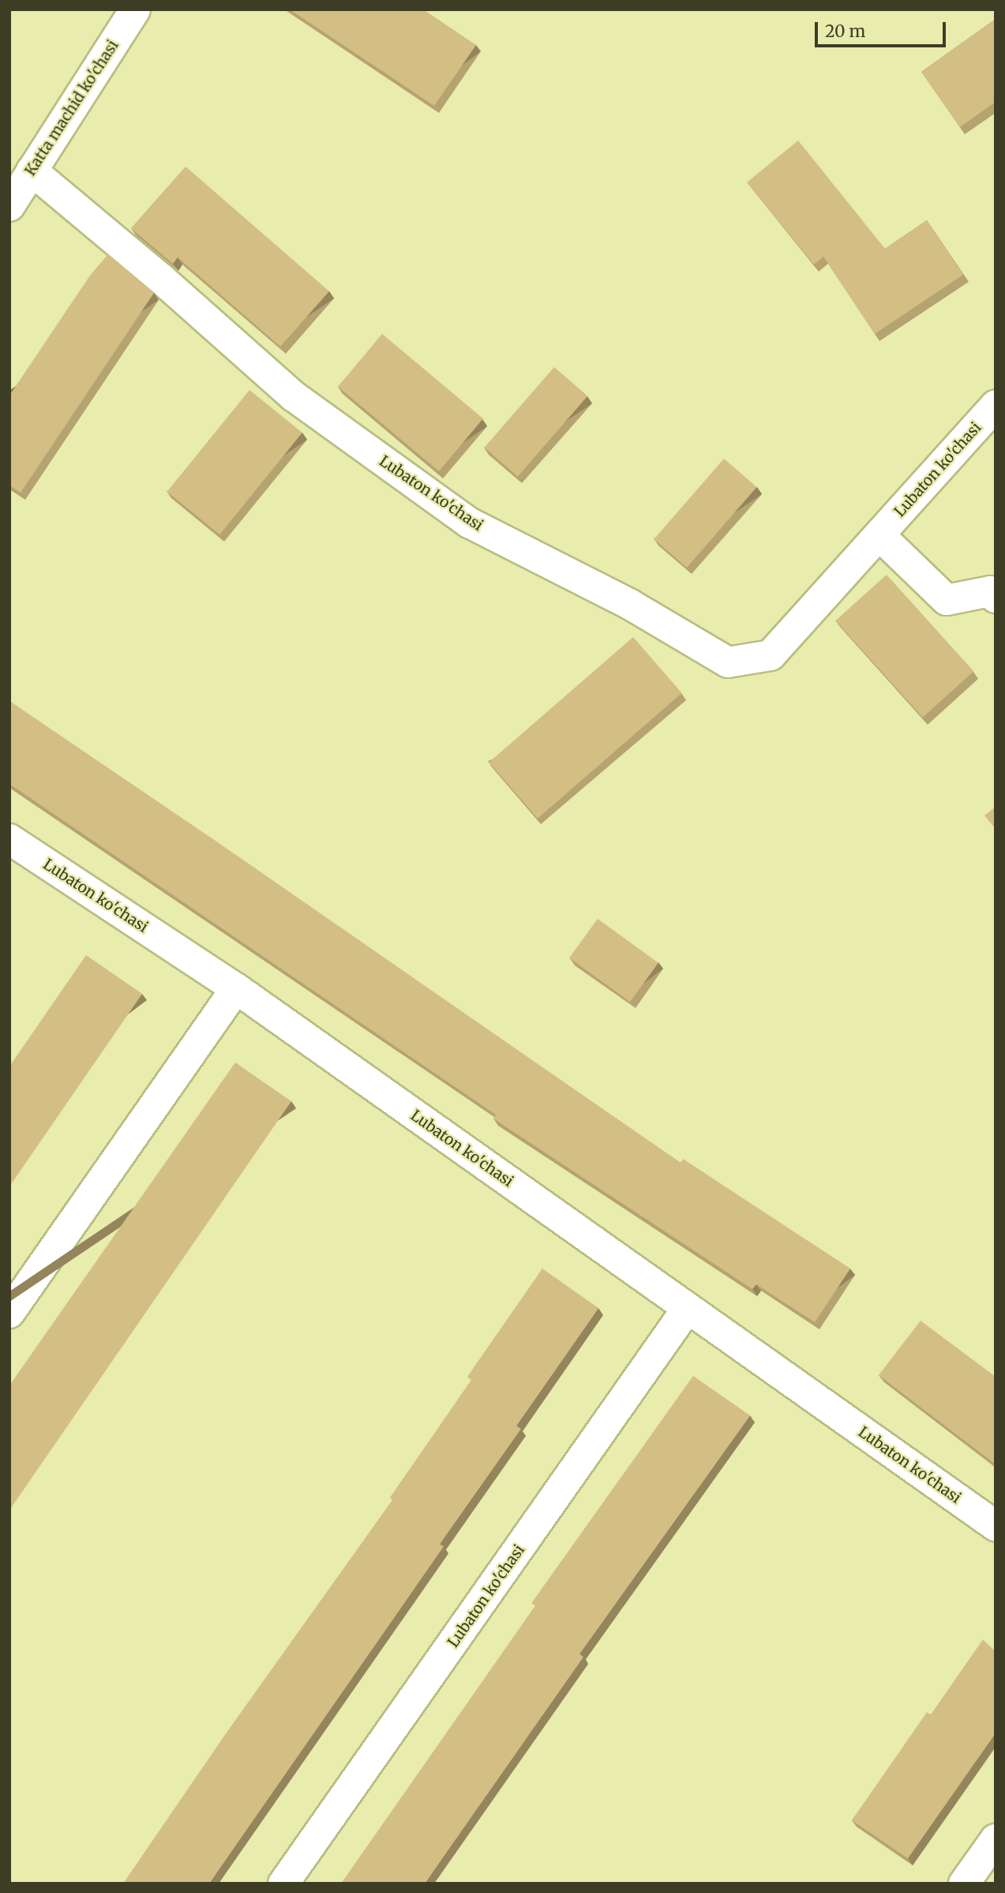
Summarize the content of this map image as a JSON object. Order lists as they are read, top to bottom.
{
  "streets": {
    "street": ["Katta machid ko'chasi", "Lubaton ko'chasi"]
  },
  "crossings": [
    ["Katta machid ko'chasi", "Lubaton ko'chasi"]
  ],
  "scale_bar": "20 m"
}
